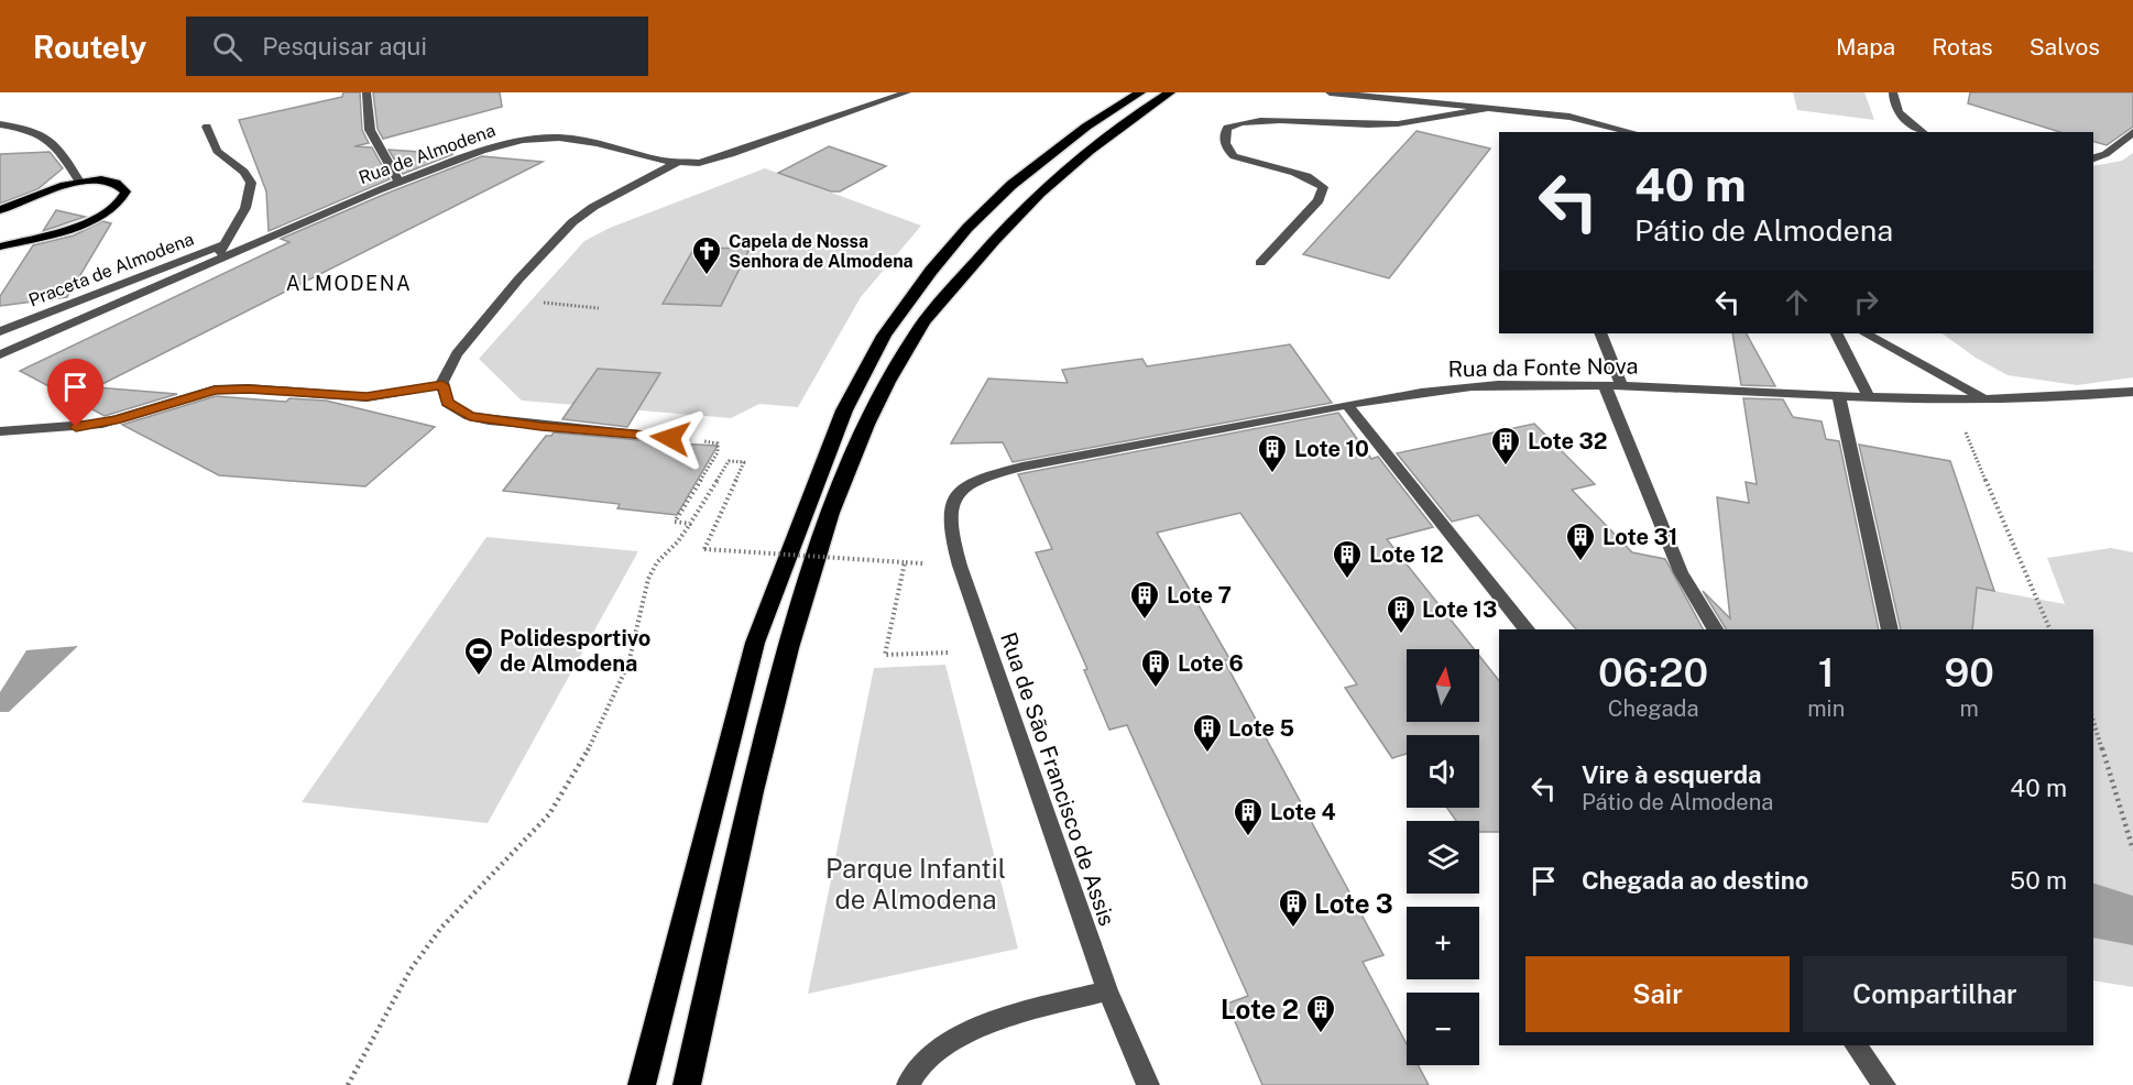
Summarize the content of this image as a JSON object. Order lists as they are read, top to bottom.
{
  "streets": {
    "street": [
      "Rua de Almodena",
      "Praceta de Almodena",
      "Rua da Fonte Nova",
      "Rua de São Francisco de Assis"
    ]
  },
  "crossings": [
    ["Rua da Fonte Nova", "Rua de São Francisco de Assis"]
  ],
  "districts": ["ALMODENA"],
  "parks": ["Parque Infantil de Almodena"],
  "places": {
    "church": ["Capela de Nossa Senhora de Almodena"],
    "building": [
      "Lote 32",
      "Lote 10",
      "Lote 31",
      "Lote 12",
      "Lote 7",
      "Lote 13",
      "Lote 6",
      "Lote 5",
      "Lote 4",
      "Lote 3",
      "Lote 2"
    ],
    "sports": ["Polidesportivo de Almodena"]
  },
  "north": "top",
  "page": {
    "header": "Routely",
    "search": "Pesquisar aqui",
    "nav": ["Mapa", "Rotas", "Salvos"],
    "turn": ["40 m", "Pátio de Almodena"],
    "eta": [
      "06:20",
      "Chegada",
      "1",
      "min",
      "90",
      "m"
    ],
    "map_buttons": ["+", "−"],
    "list": [
      {
        "name": "Vire à esquerda",
        "note": "Pátio de Almodena",
        "value": "40 m"
      },
      {
        "name": "Chegada ao destino",
        "value": "50 m"
      }
    ],
    "buttons": ["Sair", "Compartilhar"]
  }
}
